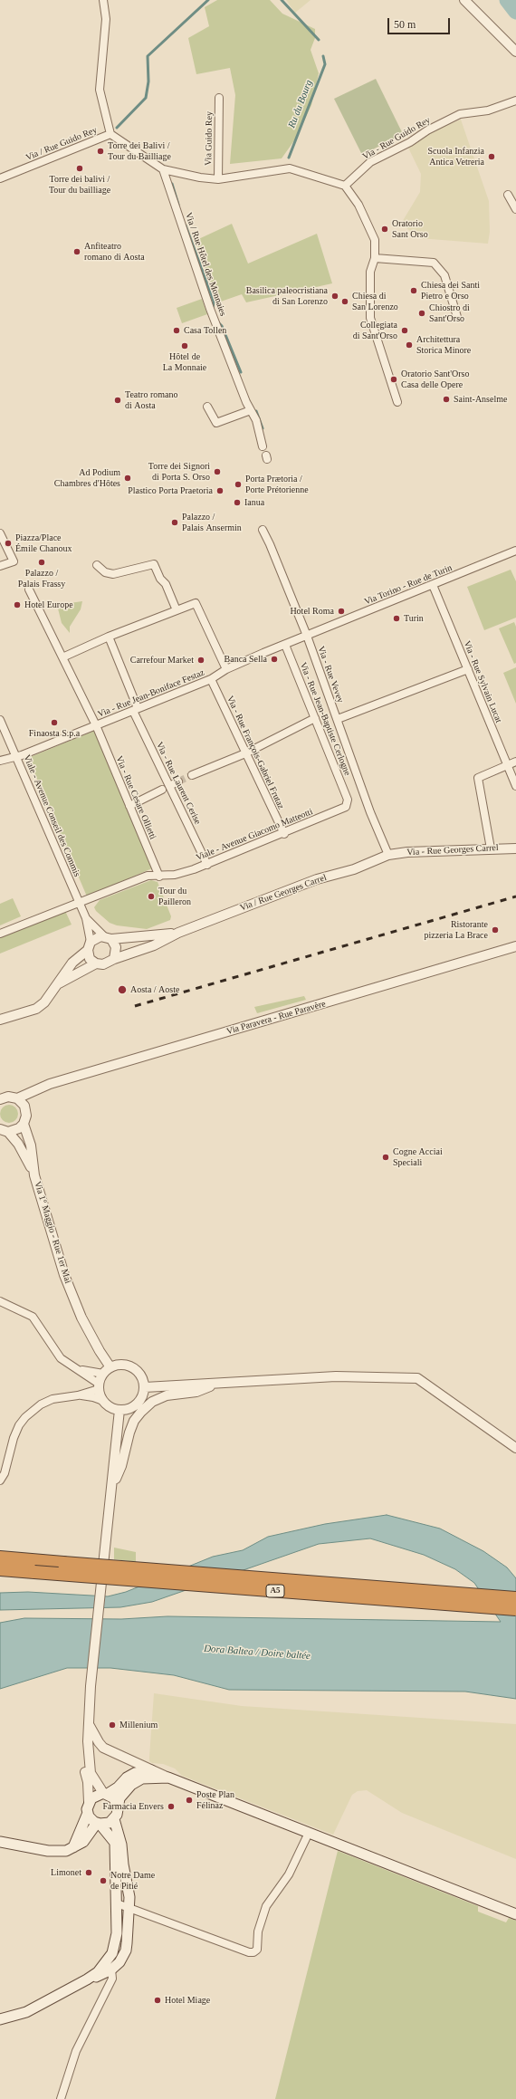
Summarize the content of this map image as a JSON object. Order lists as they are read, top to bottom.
{
  "streets": {
    "highway": ["A5"],
    "street": [
      "Via Guido Rey",
      "Via - Rue Guido Rey",
      "Via / Rue Guido Rey",
      "Via / Rue Hôtel des Monnaies",
      "Via Torino - Rue de Turin",
      "Via - Rue Vevey",
      "Via - Rue Sylvain Lucat",
      "Via - Rue Jean-Boniface Festaz",
      "Via - Rue Jean-Baptiste Cerlogne",
      "Via - Rue François-Gabriel Frutaz",
      "Via - Rue Laurent Cerise",
      "Via - Rue Cesare Ollietti",
      "Viale - Avenue Conseil des Commis",
      "Viale - Avenue Giacomo Matteotti",
      "Via - Rue Georges Carrel",
      "Via / Rue Georges Carrel",
      "Via Paravera - Rue Paravère",
      "Via 1° Maggio - Rue 1er Mai"
    ]
  },
  "crossings": [
    ["Via / Rue Guido Rey", "Via / Rue Hôtel des Monnaies"],
    ["Via Torino - Rue de Turin", "Via - Rue Vevey"],
    ["Via Torino - Rue de Turin", "Via - Rue Sylvain Lucat"],
    ["Via Torino - Rue de Turin", "Via - Rue Jean-Boniface Festaz"],
    ["Via - Rue Vevey", "Via - Rue Jean-Boniface Festaz"],
    ["Via - Rue Vevey", "Via - Rue Georges Carrel"],
    ["Via - Rue Vevey", "Via / Rue Georges Carrel"],
    ["Via - Rue Jean-Boniface Festaz", "Via - Rue Jean-Baptiste Cerlogne"],
    ["Via - Rue Jean-Boniface Festaz", "Via - Rue François-Gabriel Frutaz"],
    ["Via - Rue Jean-Boniface Festaz", "Via - Rue Laurent Cerise"],
    ["Via - Rue Jean-Boniface Festaz", "Via - Rue Cesare Ollietti"],
    ["Via - Rue Jean-Boniface Festaz", "Viale - Avenue Conseil des Commis"],
    ["Via - Rue Jean-Baptiste Cerlogne", "Viale - Avenue Giacomo Matteotti"],
    ["Via - Rue François-Gabriel Frutaz", "Viale - Avenue Giacomo Matteotti"],
    ["Via - Rue Laurent Cerise", "Viale - Avenue Giacomo Matteotti"],
    ["Via - Rue Cesare Ollietti", "Viale - Avenue Giacomo Matteotti"],
    ["Viale - Avenue Conseil des Commis", "Viale - Avenue Giacomo Matteotti"],
    ["Via - Rue Georges Carrel", "Via / Rue Georges Carrel"]
  ],
  "water": ["Ru du Bourg", "Dora Baltea / Doire baltée"],
  "places": [
    "Torre dei Balivi / Tour du Bailliage",
    "Scuola Infanzia Antica Vetreria",
    "Torre dei balivi / Tour du bailliage",
    "Oratorio Sant Orso",
    "Anfiteatro romano di Aosta",
    "Chiesa dei Santi Pietro e Orso",
    "Basilica paleocristiana di San Lorenzo",
    "Chiesa di San Lorenzo",
    "Chiostro di Sant'Orso",
    "Casa Tollen",
    "Collegiata di Sant'Orso",
    "Architettura Storica Minore",
    "Hôtel de La Monnaie",
    "Oratorio Sant'Orso Casa delle Opere",
    "Saint-Anselme",
    "Teatro romano di Aosta",
    "Torre dei Signori di Porta S. Orso",
    "Ad Podium Chambres d'Hôtes",
    "Porta Prætoria / Porte Prétorienne",
    "Plastico Porta Praetoria",
    "Ianua",
    "Palazzo / Palais Ansermin",
    "Piazza/Place Émile Chanoux",
    "Palazzo / Palais Frassy",
    "Hotel Europe",
    "Hotel Roma",
    "Turin",
    "Banca Sella",
    "Carrefour Market",
    "Finaosta S.p.a",
    "Tour du Pailleron",
    "Ristorante pizzeria La Brace",
    "Aosta / Aoste",
    "Cogne Acciai Speciali",
    "Millenium",
    "Poste Plan Félinaz",
    "Farmacia Envers",
    "Limonet",
    "Notre Dame de Pitié",
    "Hotel Miage"
  ],
  "scale_bar": "50 m"
}
